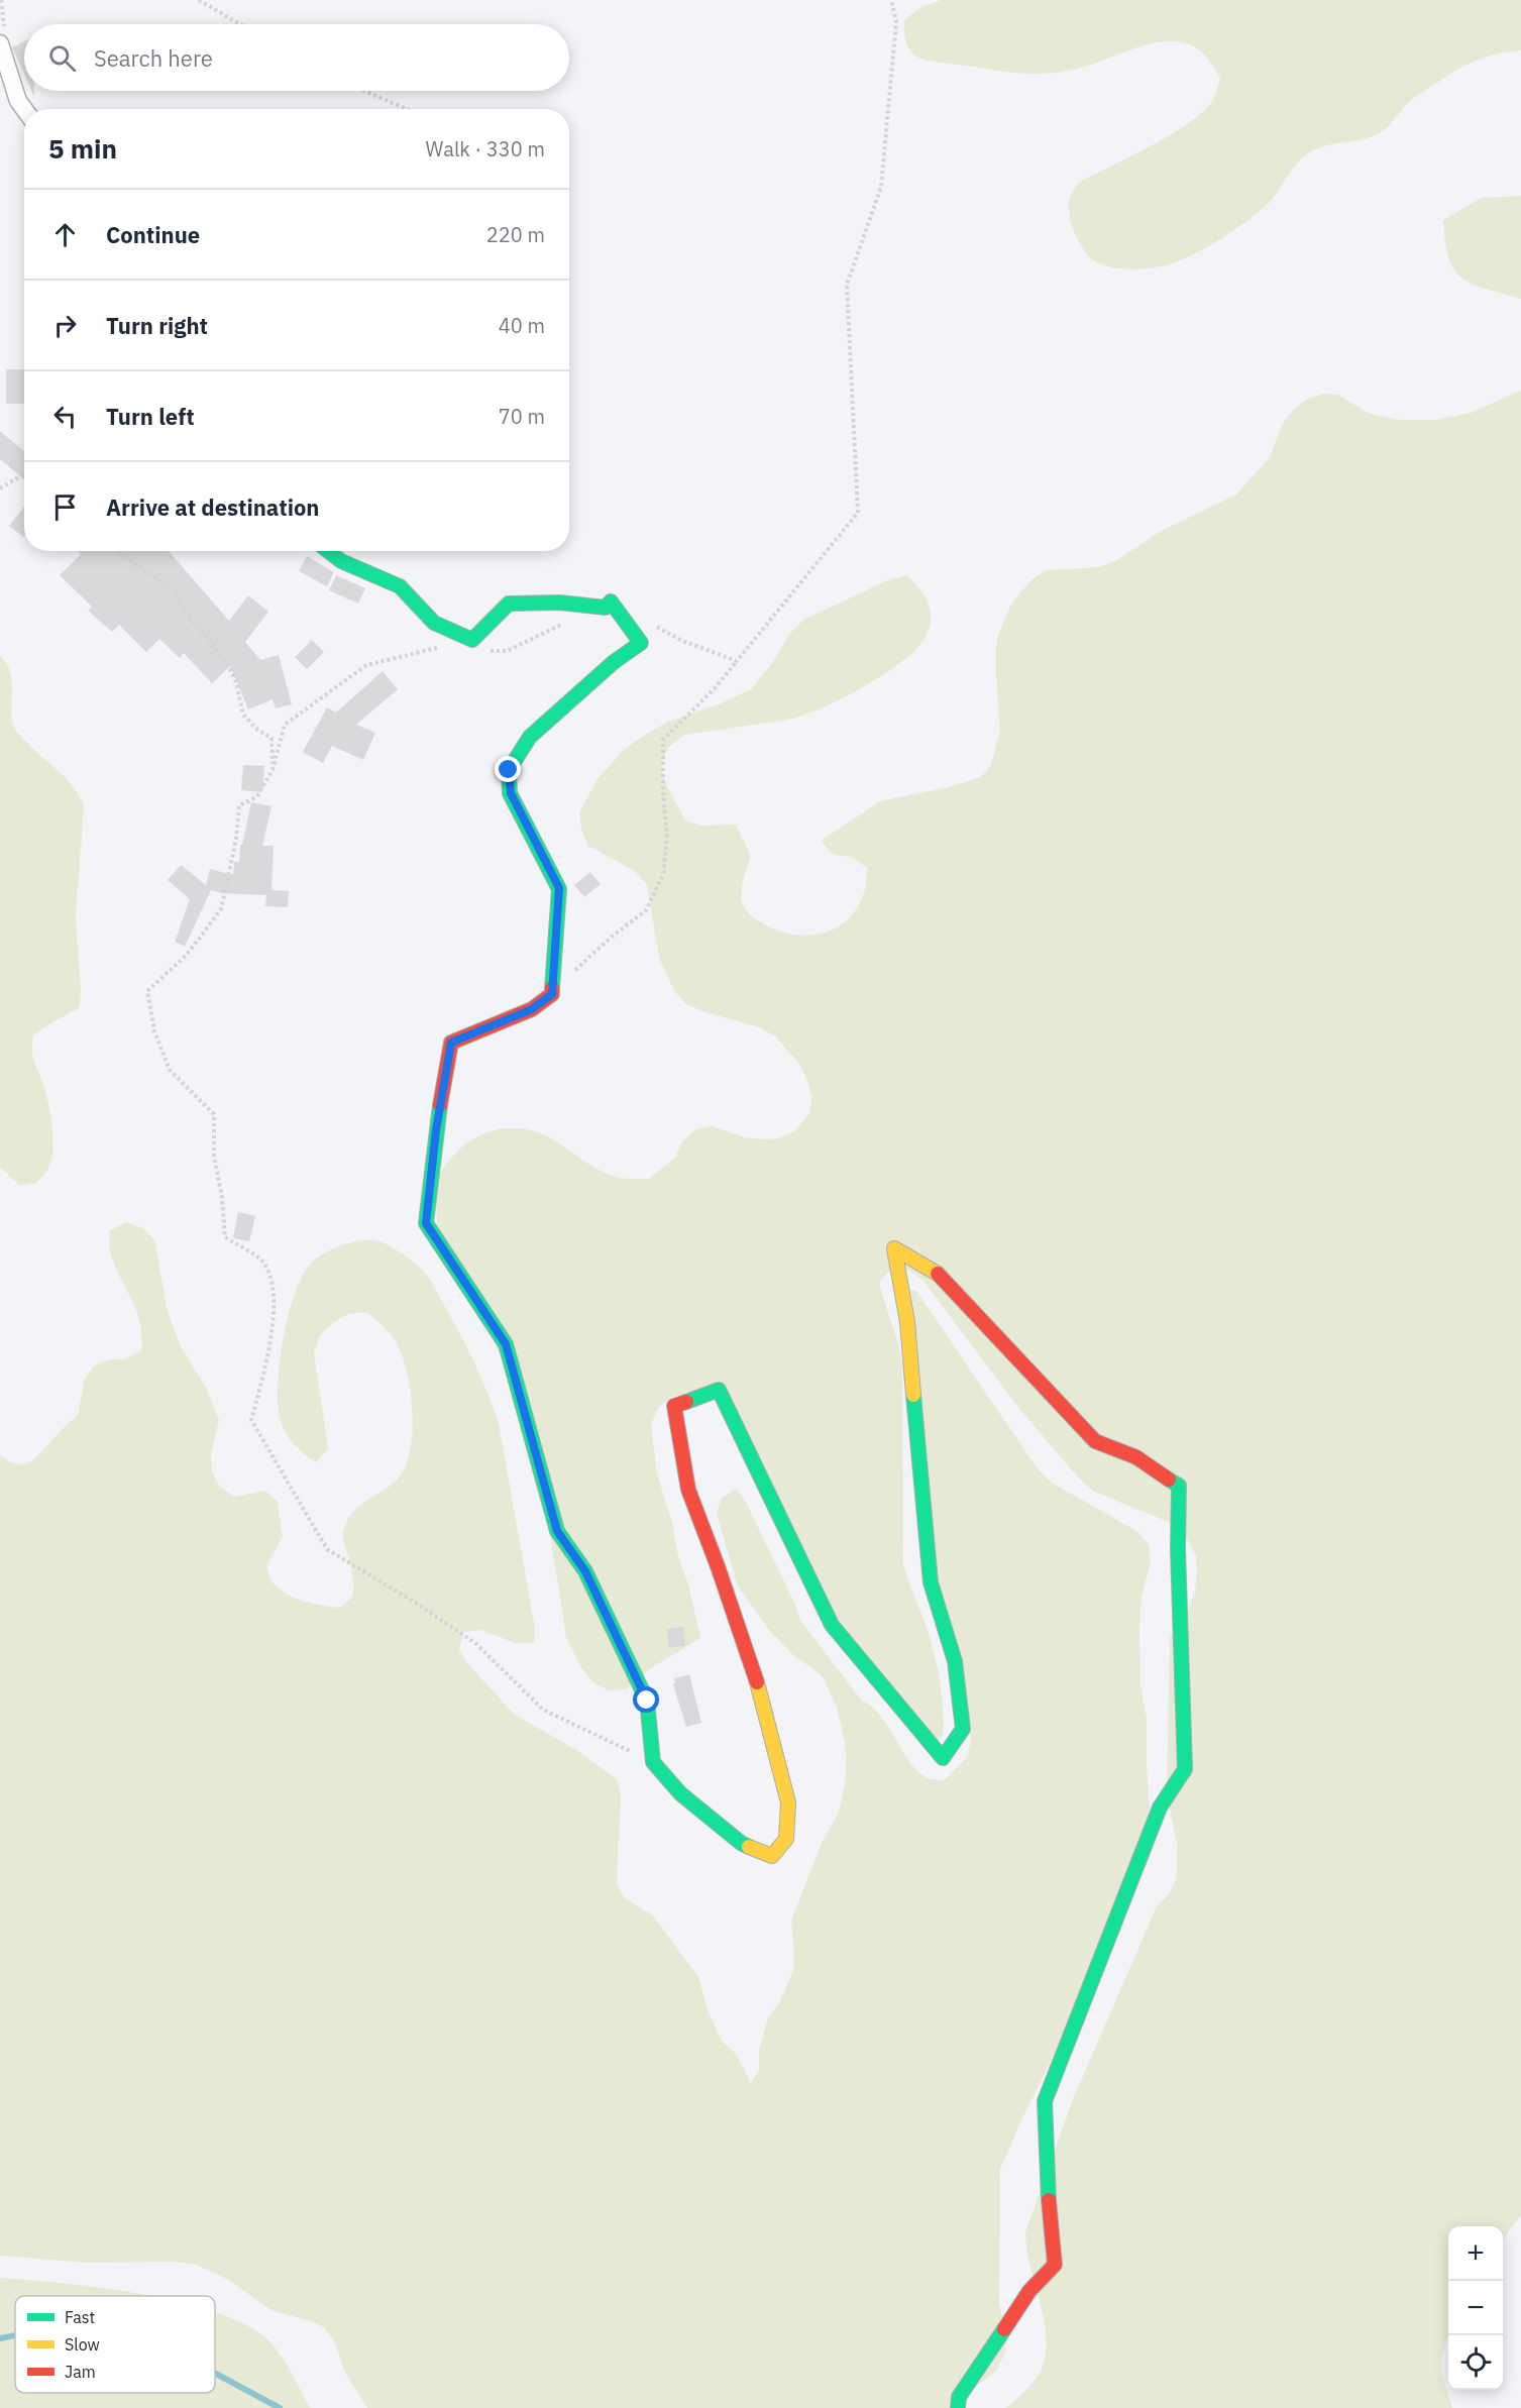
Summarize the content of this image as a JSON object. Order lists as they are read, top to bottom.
{
  "legend": ["Fast", "Slow", "Jam"],
  "page": {
    "search": "Search here",
    "heading": ["5 min", "Walk · 330 m"],
    "list": [
      ["Continue", "220 m"],
      ["Turn right", "40 m"],
      ["Turn left", "70 m"],
      "Arrive at destination"
    ],
    "map_buttons": ["+", "−"]
  }
}
